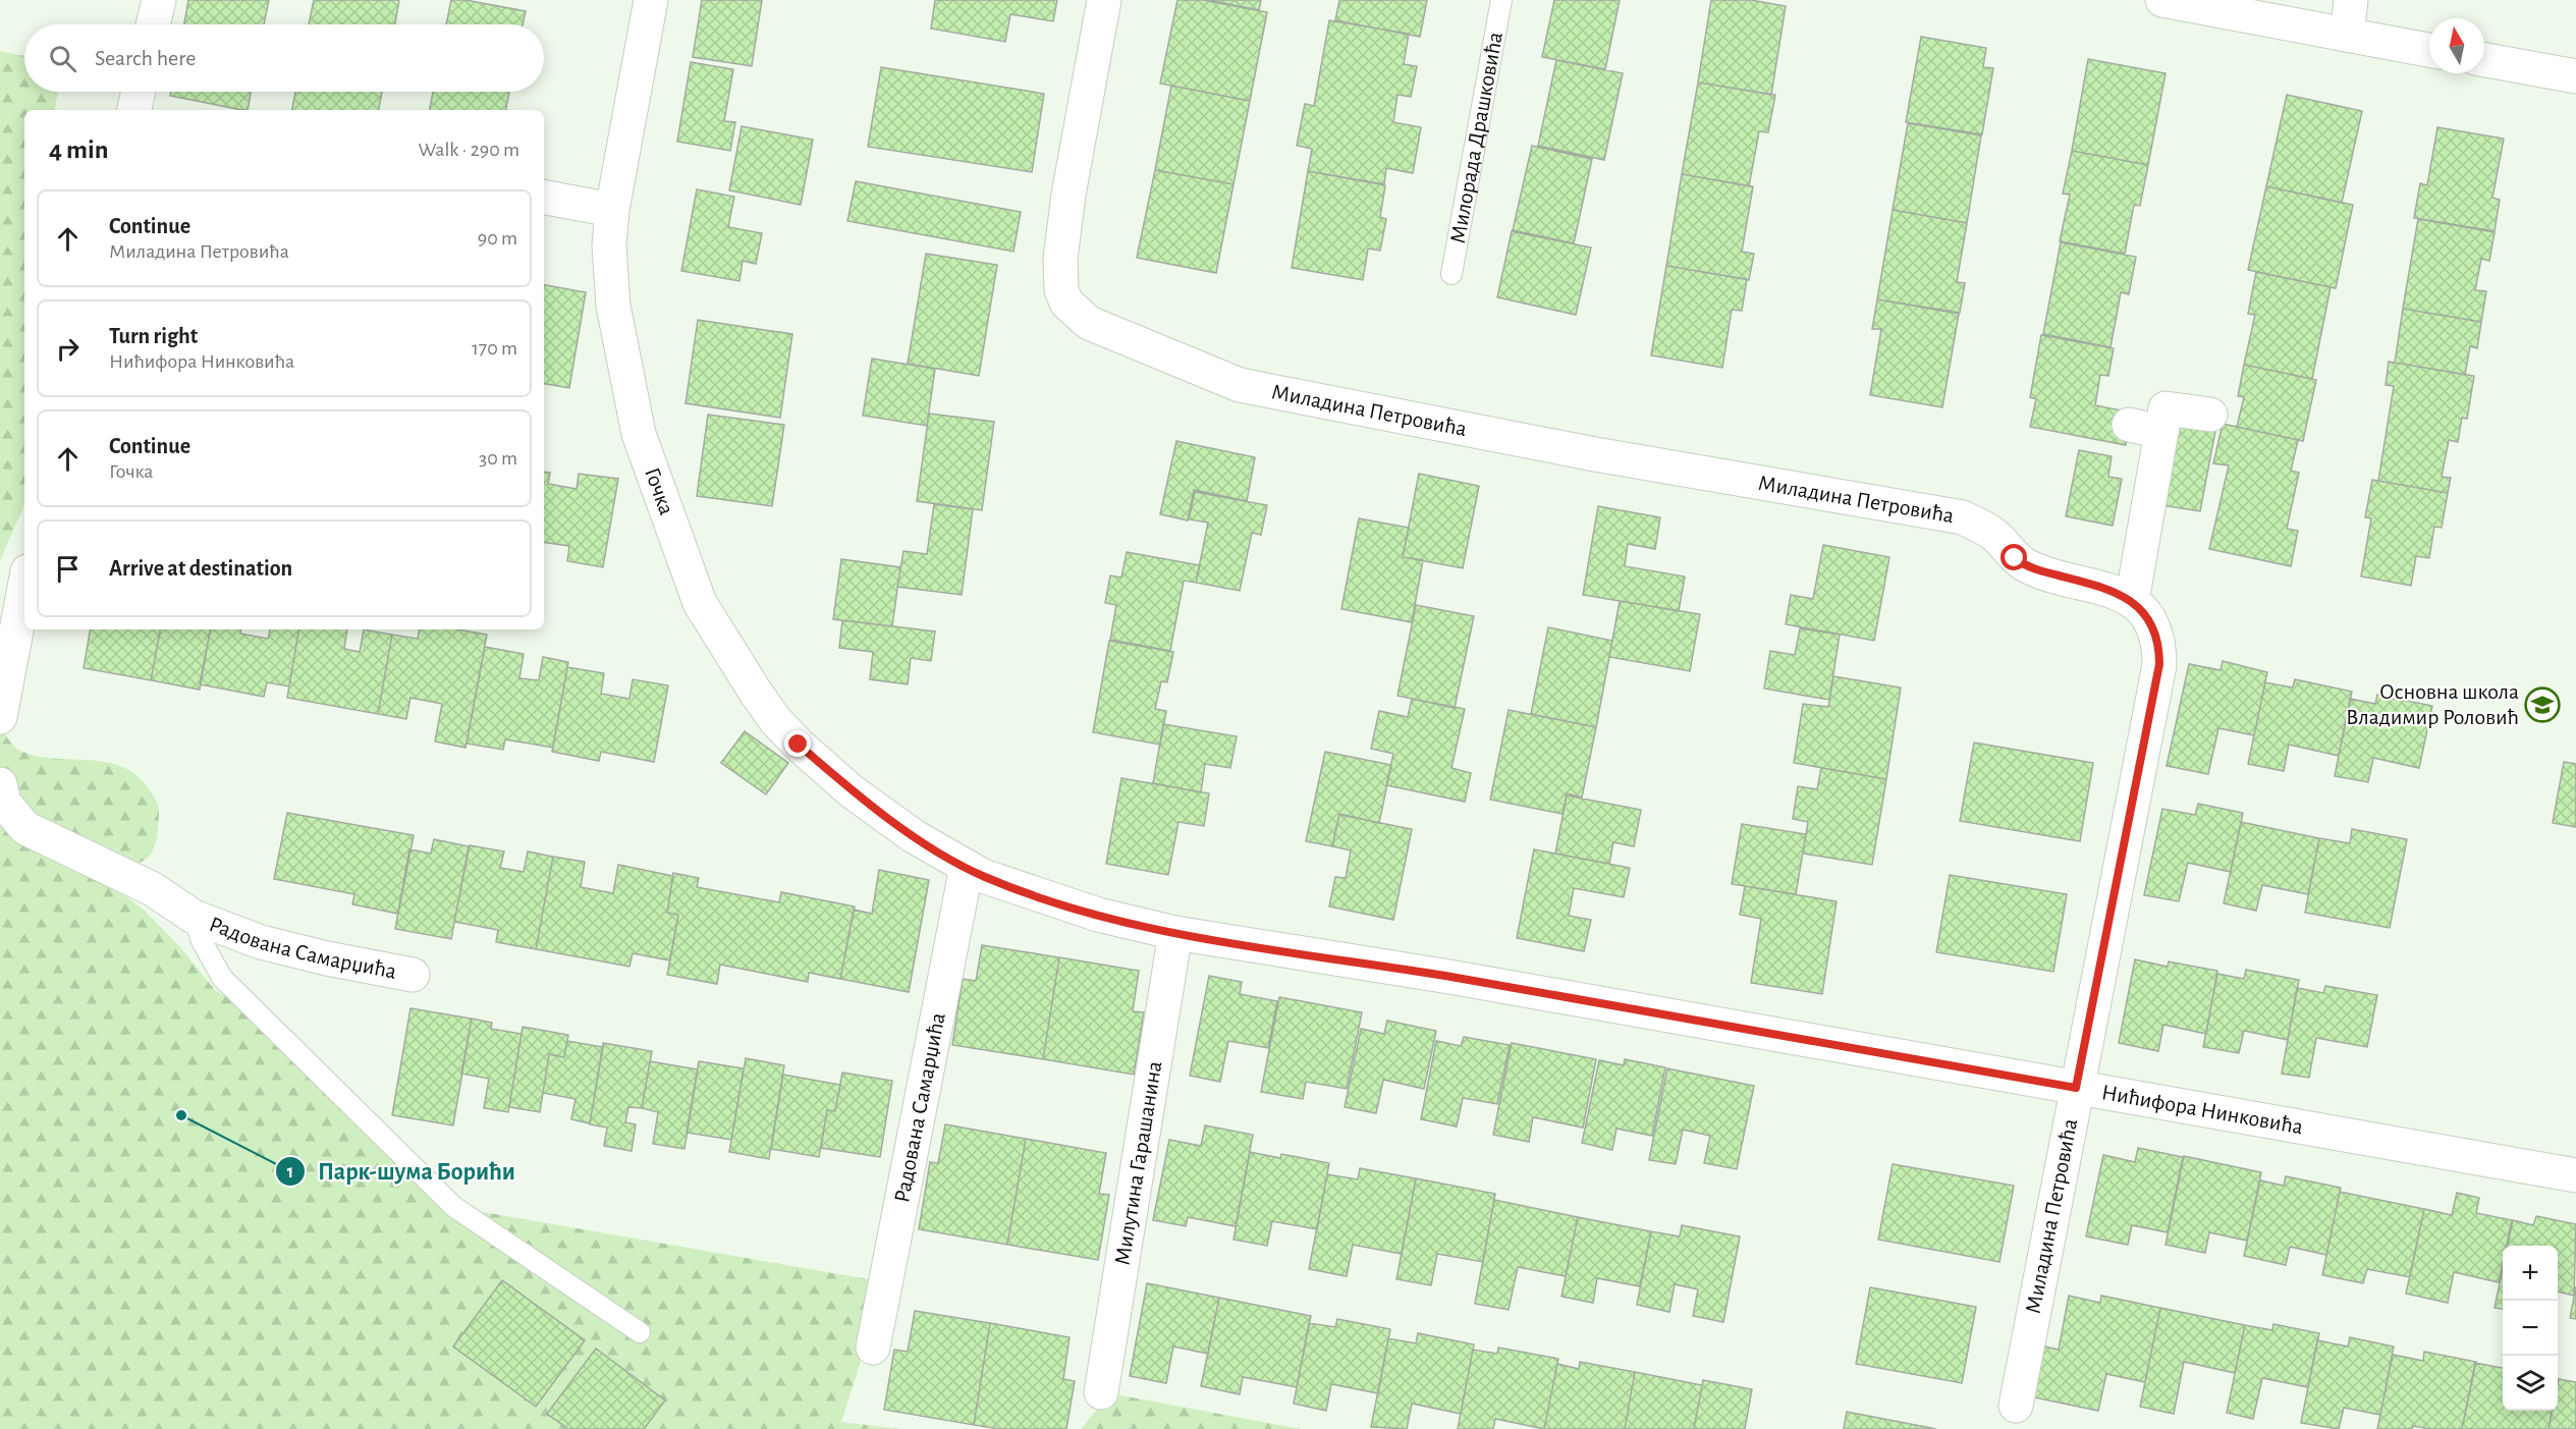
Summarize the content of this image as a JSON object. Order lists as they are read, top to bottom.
{
  "streets": {
    "street": [
      "Миладина Петровића",
      "Гочка",
      "Радована Самарџића",
      "Нићифора Нинковића",
      "Милутина Гарашанина"
    ],
    "lane": ["Милорада Драшковића"]
  },
  "crossings": [
    ["Миладина Петровића", "Нићифора Нинковића"],
    ["Гочка", "Радована Самарџића"],
    ["Гочка", "Нићифора Нинковића"],
    ["Радована Самарџића", "Нићифора Нинковића"],
    ["Нићифора Нинковића", "Милутина Гарашанина"]
  ],
  "places": {
    "school or university": ["Основна школа Владимир Роловић"],
    "other": ["Парк-шума Борићи"]
  },
  "north": "top",
  "page": {
    "search": "Search here",
    "heading": ["4 min", "Walk · 290 m"],
    "list": [
      ["Continue", "Миладина Петровића", "90 m"],
      ["Turn right", "Нићифора Нинковића", "170 m"],
      ["Continue", "Гочка", "30 m"],
      "Arrive at destination"
    ],
    "map_buttons": ["+", "−"]
  }
}
